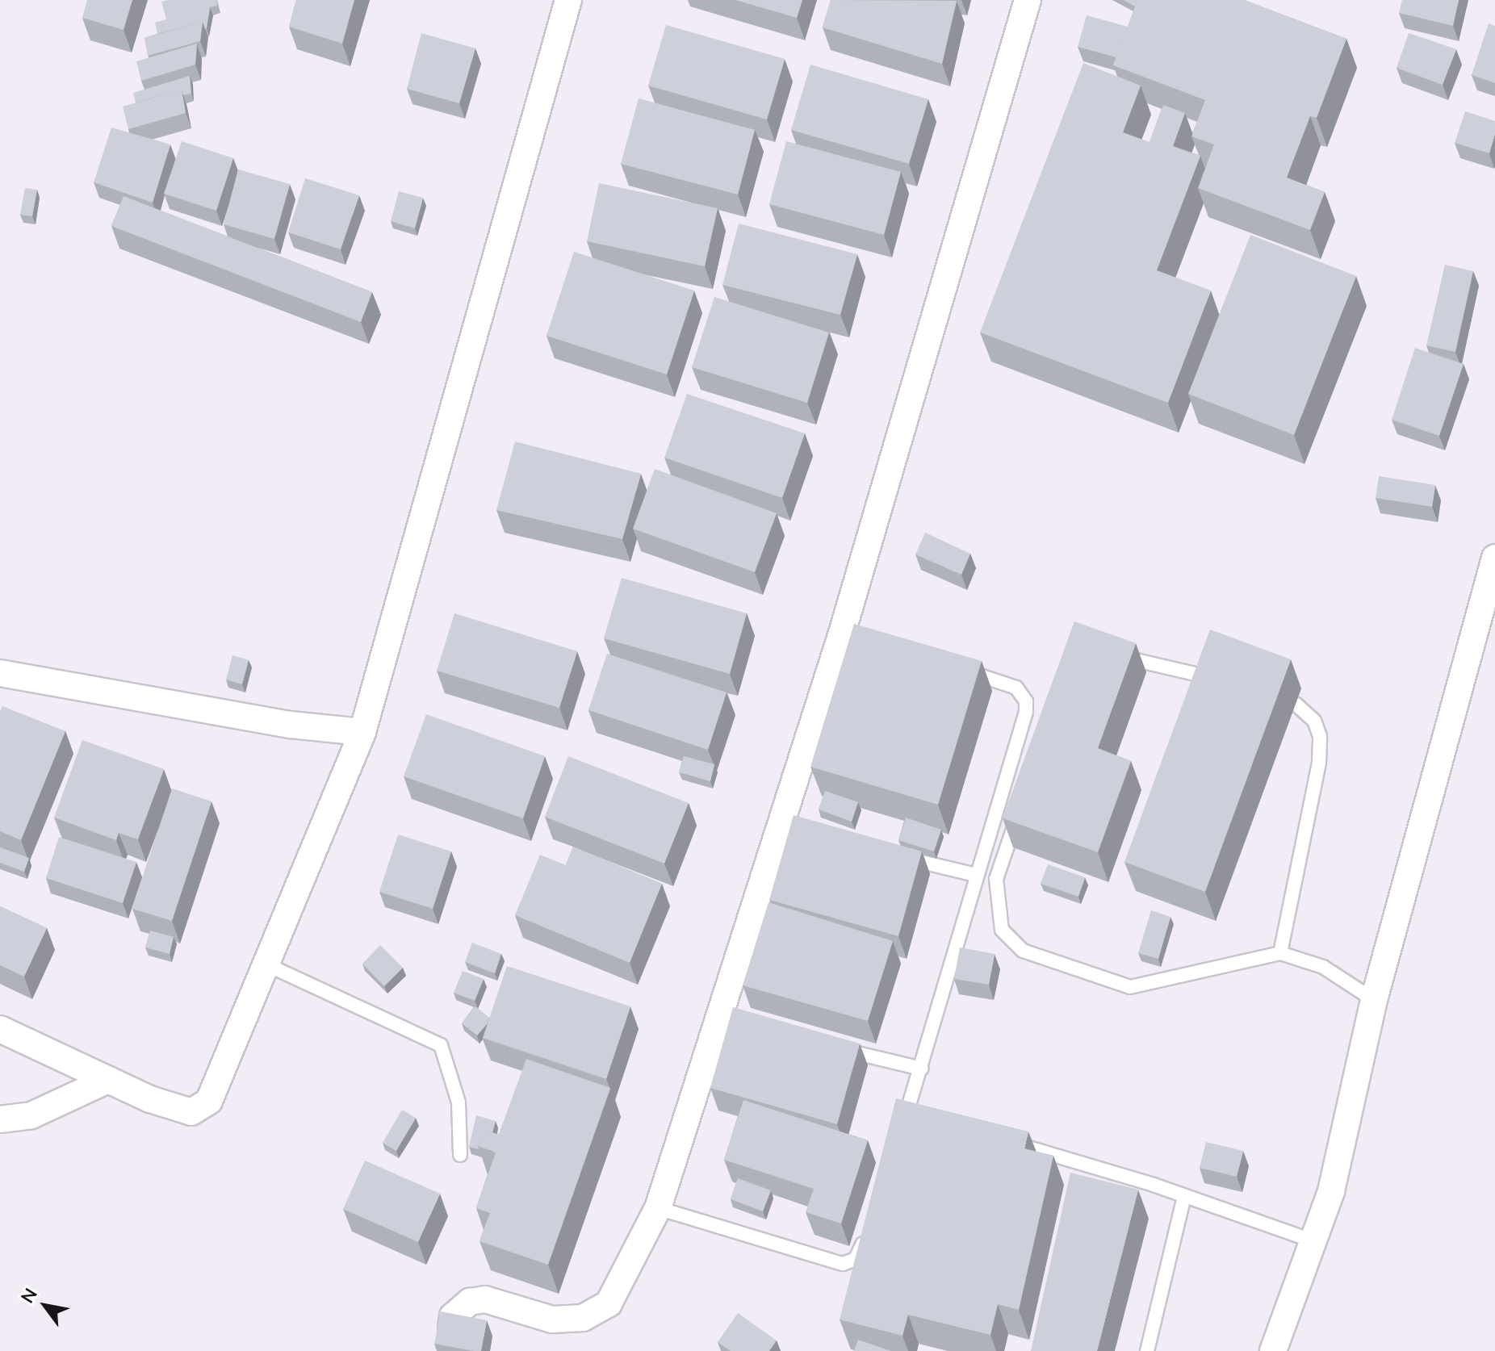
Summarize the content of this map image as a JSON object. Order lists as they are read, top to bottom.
{
  "north": "top left"
}
